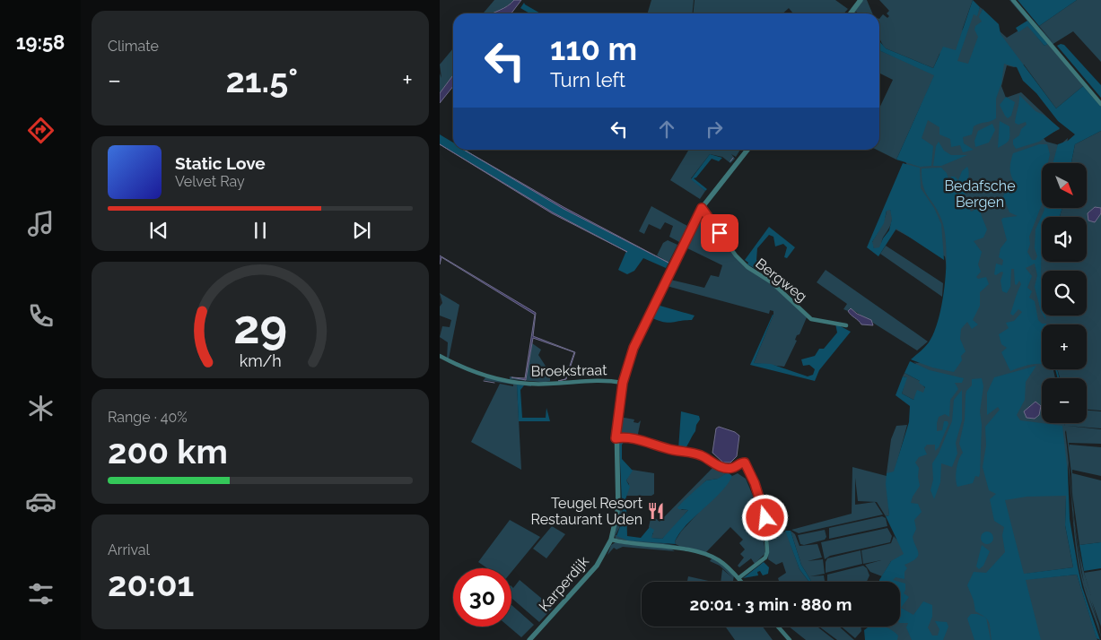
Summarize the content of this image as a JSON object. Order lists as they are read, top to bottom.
{
  "streets": {
    "street": ["Bergweg", "Broekstraat", "Karperdijk"]
  },
  "crossings": [
    ["Bergweg", "Karperdijk"],
    ["Broekstraat", "Karperdijk"]
  ],
  "parks": ["Bedafsche Bergen"],
  "places": {
    "restaurant": ["Teugel Resort Restaurant Uden"]
  },
  "north": "bottom right",
  "page": {
    "tabs": "19:58",
    "tile": [
      "Climate",
      ["Range · 40%", "200 km"],
      ["Arrival", "20:01"]
    ],
    "turn": ["110 m", "Turn left"],
    "heat": ["−", "21.5°", "+"],
    "song": ["Static Love", "Velvet Ray"],
    "map_buttons": ["+", "−"],
    "limit": "30",
    "trip": "20:01 · 3 min · 880 m",
    "gauge": ["29", "km/h"]
  }
}
